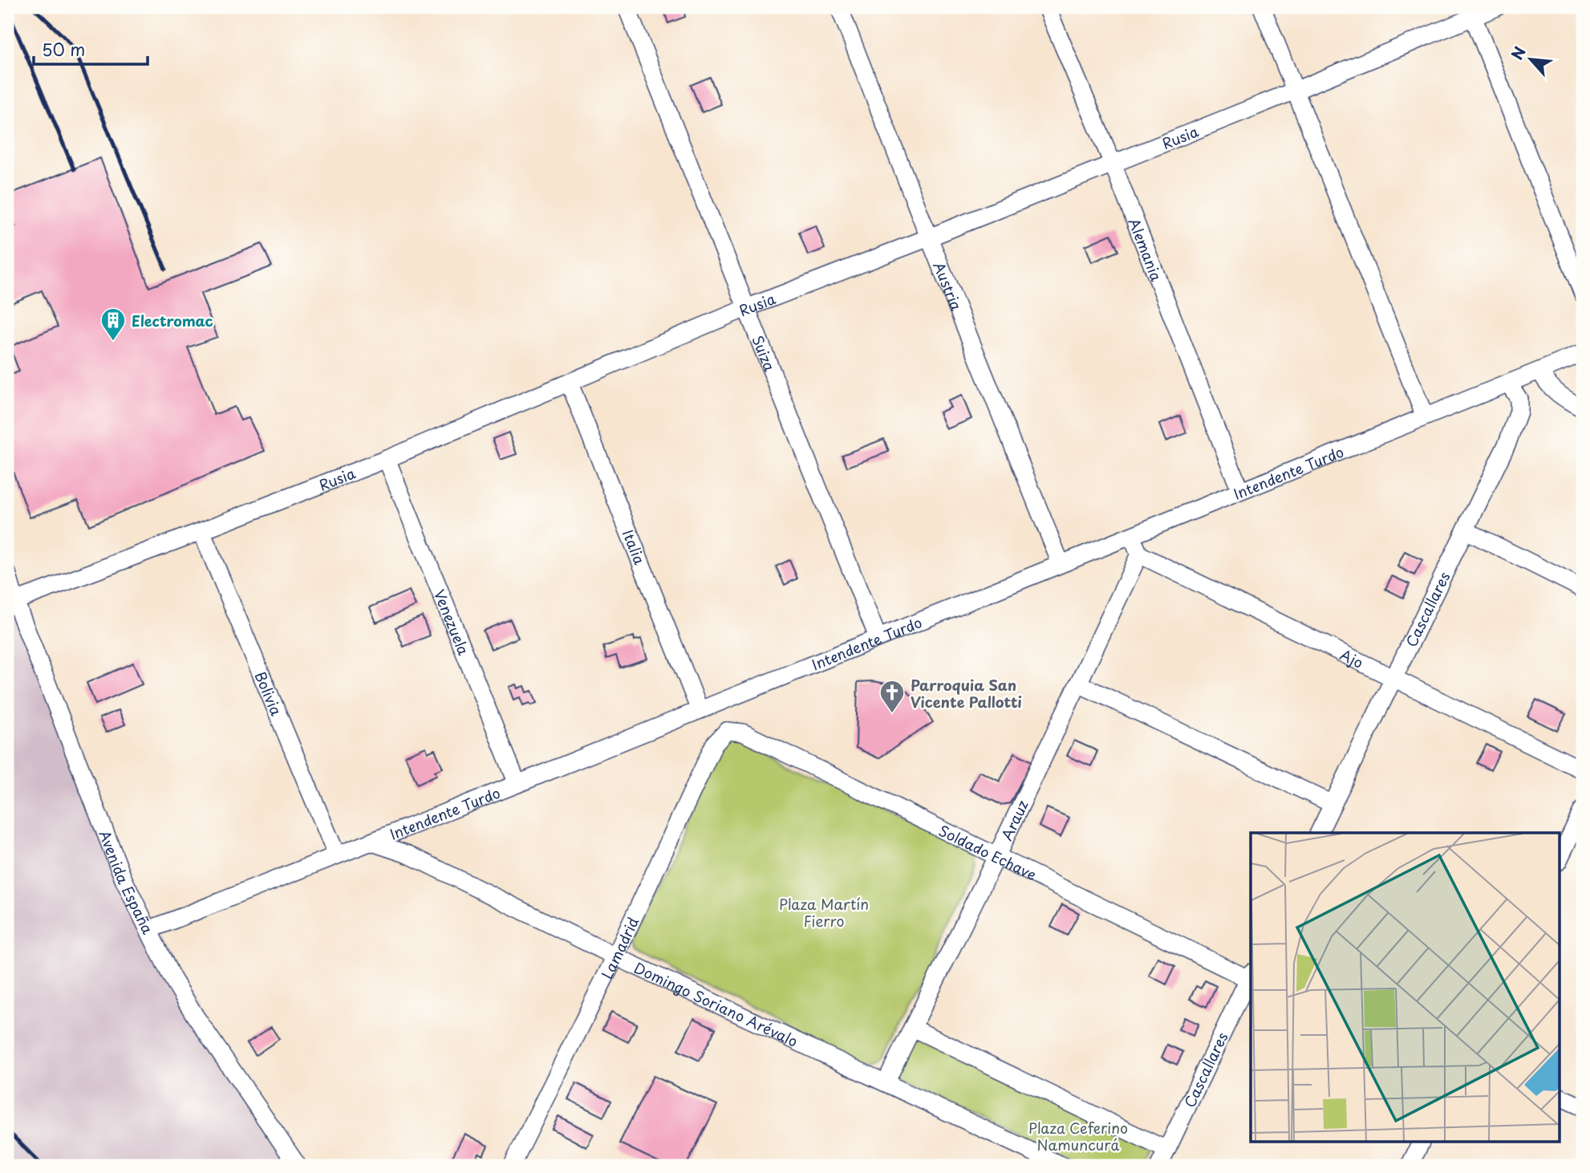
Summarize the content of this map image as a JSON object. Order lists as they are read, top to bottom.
{
  "streets": {
    "street": [
      "Rusia",
      "Alemania",
      "Austria",
      "Suiza",
      "Intendente Turdo",
      "Italia",
      "Cascallares",
      "Venezuela",
      "Ajo",
      "Bolivia",
      "Arauz",
      "Soldado Echave",
      "Avenida España",
      "Lamadrid",
      "Domingo Soriano Arévalo"
    ]
  },
  "crossings": [
    ["Rusia", "Alemania"],
    ["Rusia", "Austria"],
    ["Rusia", "Suiza"],
    ["Rusia", "Italia"],
    ["Rusia", "Venezuela"],
    ["Rusia", "Bolivia"],
    ["Rusia", "Avenida España"],
    ["Alemania", "Intendente Turdo"],
    ["Austria", "Intendente Turdo"],
    ["Suiza", "Intendente Turdo"],
    ["Intendente Turdo", "Italia"],
    ["Intendente Turdo", "Cascallares"],
    ["Intendente Turdo", "Venezuela"],
    ["Intendente Turdo", "Bolivia"],
    ["Intendente Turdo", "Avenida España"],
    ["Intendente Turdo", "Domingo Soriano Arévalo"],
    ["Italia", "Soldado Echave"],
    ["Italia", "Lamadrid"],
    ["Cascallares", "Ajo"],
    ["Cascallares", "Soldado Echave"],
    ["Ajo", "Arauz"],
    ["Arauz", "Soldado Echave"],
    ["Arauz", "Domingo Soriano Arévalo"],
    ["Soldado Echave", "Lamadrid"],
    ["Lamadrid", "Domingo Soriano Arévalo"]
  ],
  "parks": ["Plaza Martín Fierro", "Plaza Ceferino Namuncurá"],
  "places": {
    "building": ["Electromac"],
    "church": ["Parroquia San Vicente Pallotti"]
  },
  "scale_bar": "50 m",
  "north": "top left"
}
